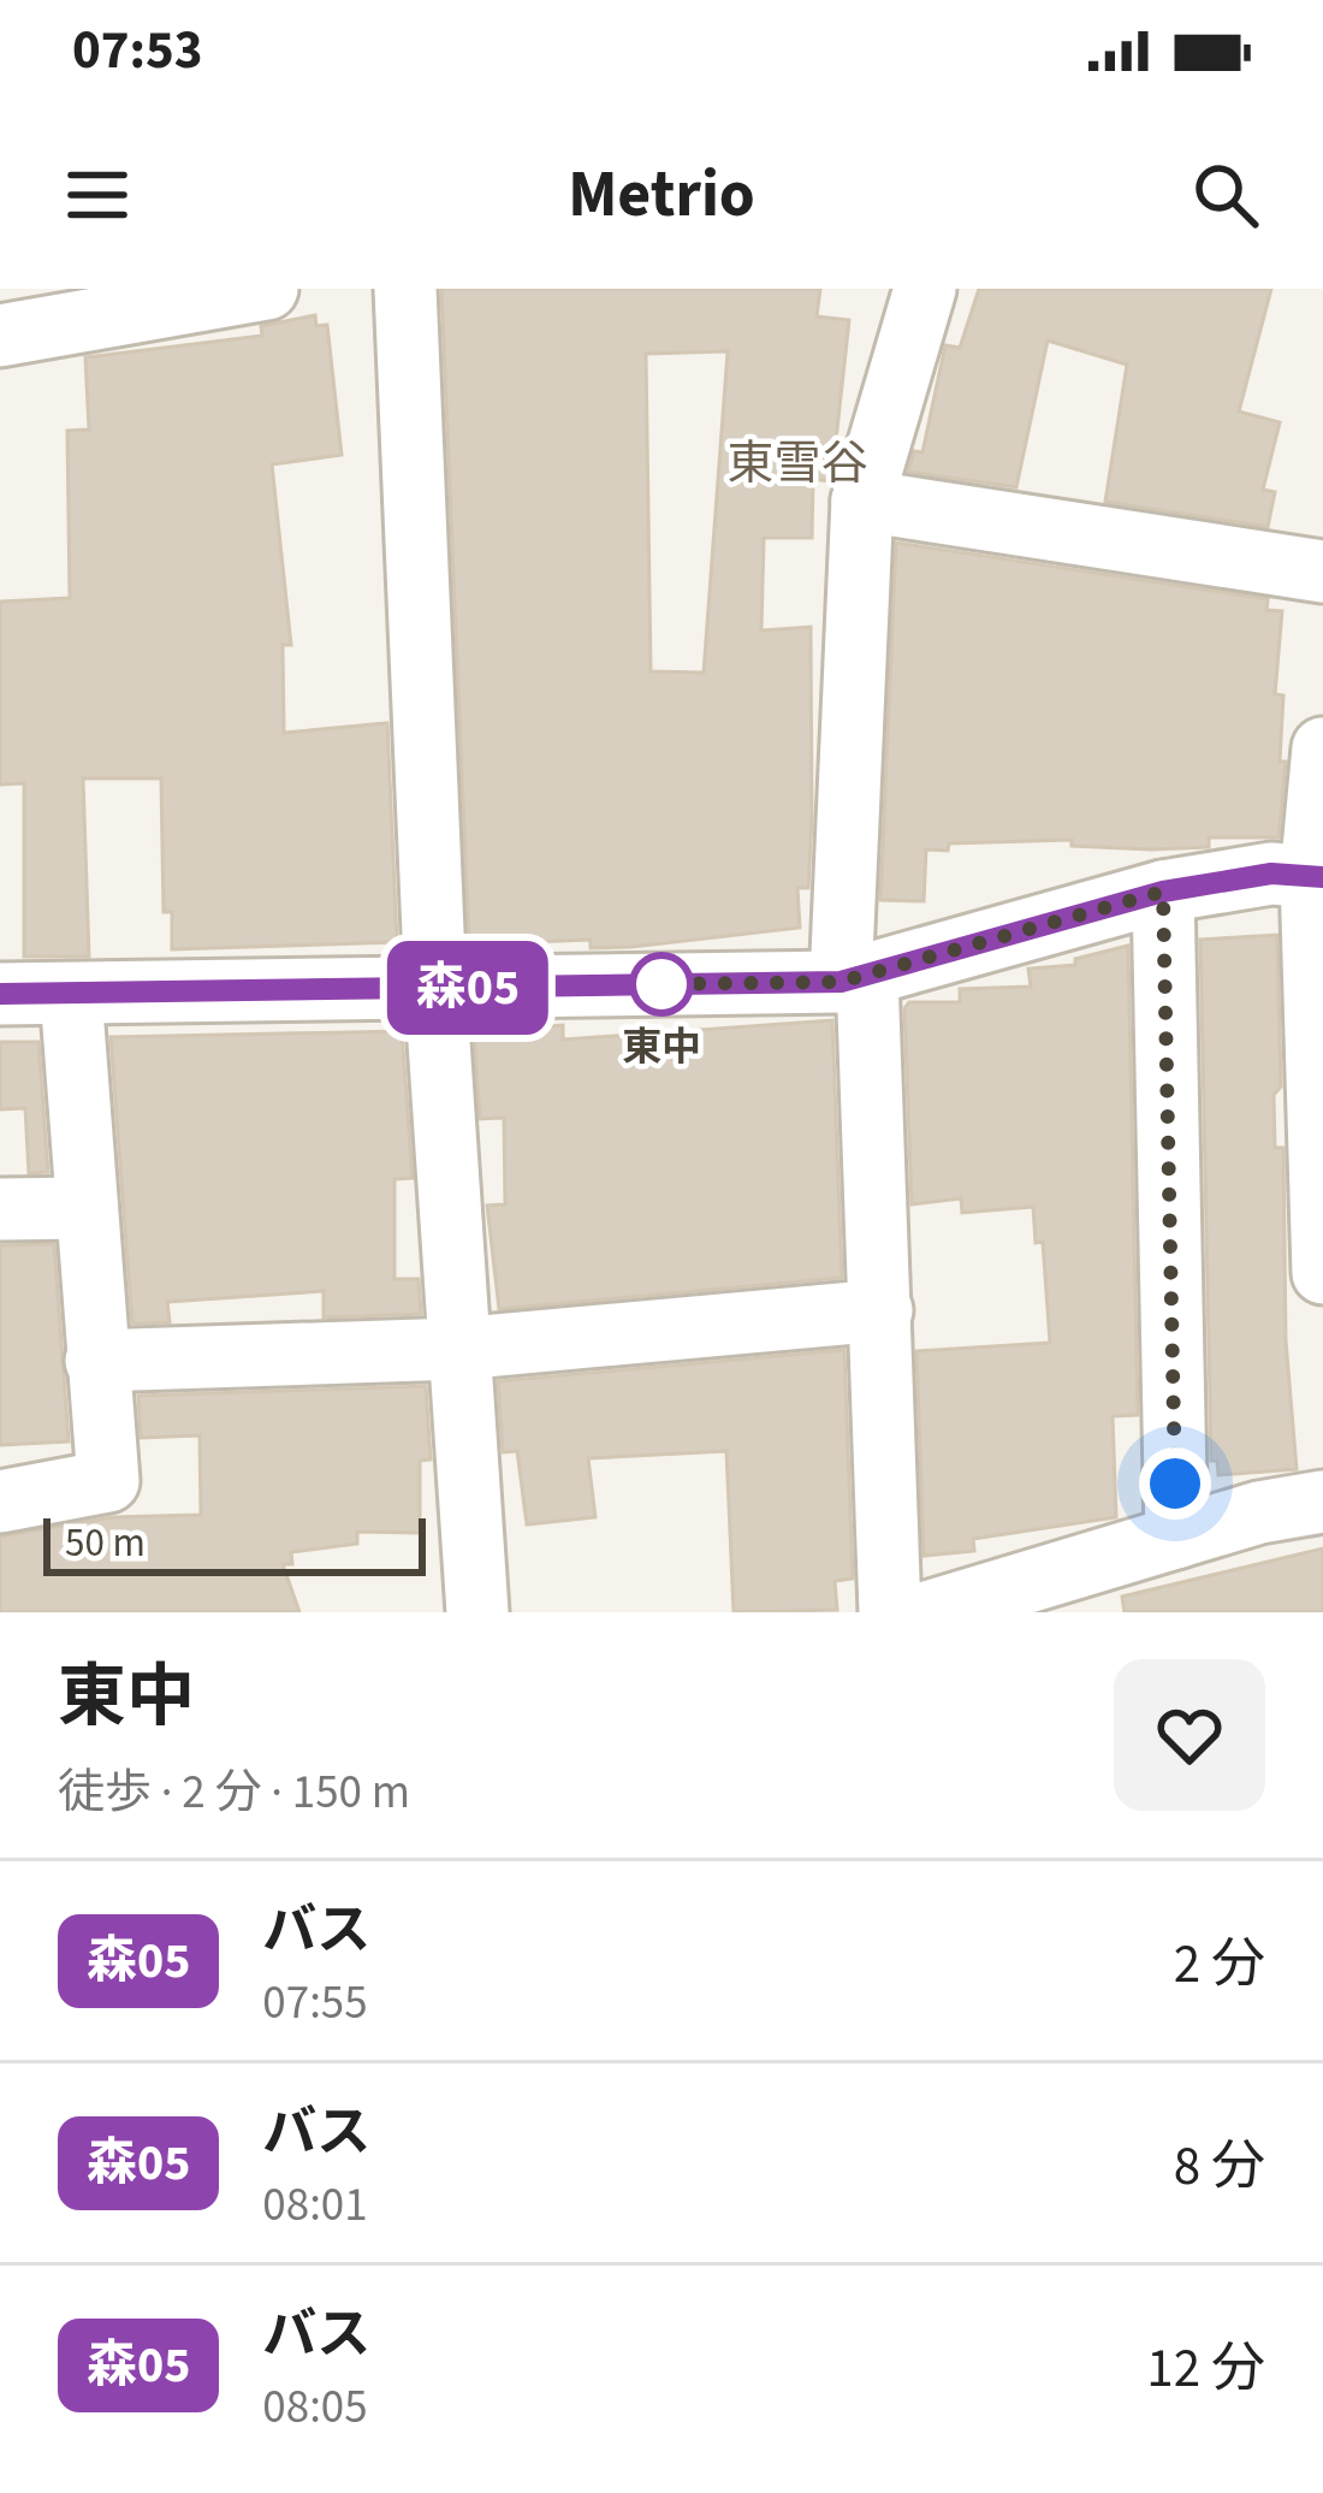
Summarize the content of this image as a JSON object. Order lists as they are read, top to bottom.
{
  "districts": ["東雪谷"],
  "places": ["東中"],
  "lines": ["bus line 森05"],
  "scale_bar": "50 m",
  "page": {
    "status": "07:53",
    "header": "Metrio",
    "on_map": "森05",
    "scale": "50 m",
    "heading": ["東中", "徒歩 · 2 分 · 150 m"],
    "list": [
      {
        "mark": "森05",
        "name": "バス",
        "note": "07:55",
        "value": "2 分"
      },
      {
        "mark": "森05",
        "name": "バス",
        "note": "08:01",
        "value": "8 分"
      },
      {
        "mark": "森05",
        "name": "バス",
        "note": "08:05",
        "value": "12 分"
      }
    ]
  }
}
